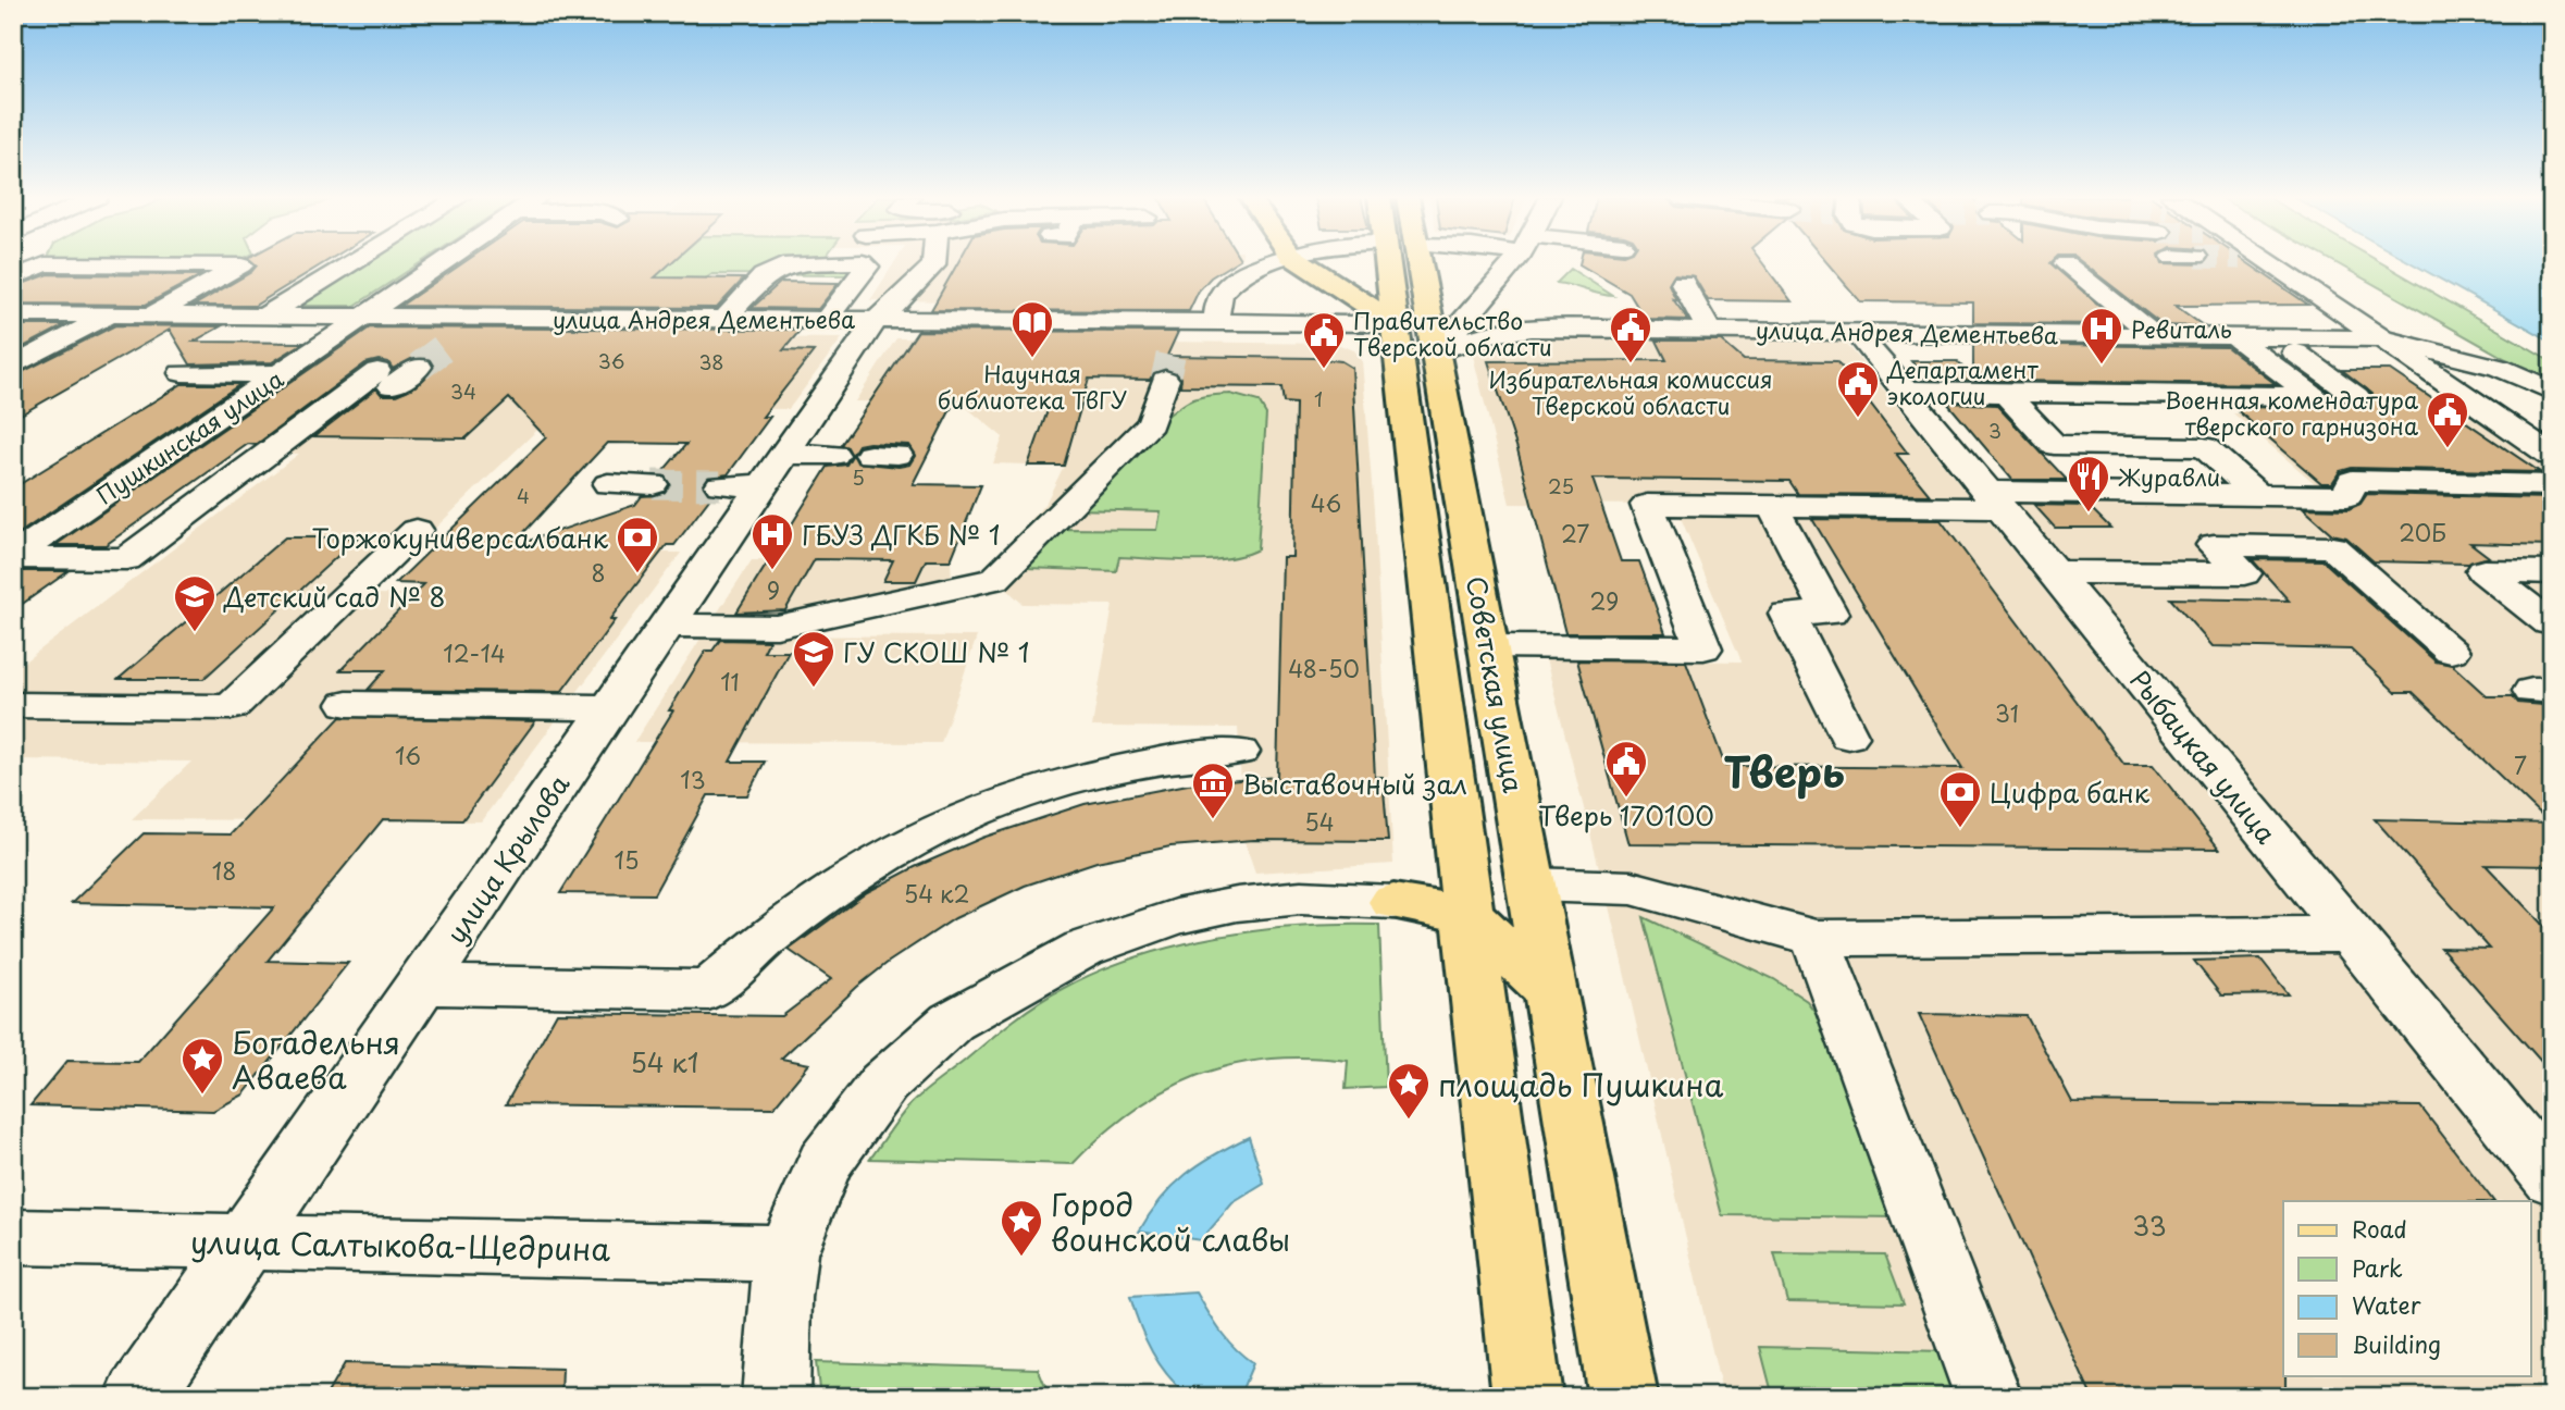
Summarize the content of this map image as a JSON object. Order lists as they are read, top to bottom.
{
  "streets": {
    "main road": ["Советская улица"],
    "street": [
      "улица Андрея Дементьева",
      "Пушкинская улица",
      "Рыбацкая улица",
      "улица Крылова",
      "улица Салтыкова-Щедрина"
    ]
  },
  "crossings": [
    ["улица Андрея Дементьева", "Пушкинская улица"],
    ["улица Андрея Дементьева", "Советская улица"],
    ["улица Андрея Дементьева", "Рыбацкая улица"],
    ["улица Андрея Дементьева", "улица Крылова"],
    ["улица Крылова", "улица Салтыкова-Щедрина"]
  ],
  "districts": ["Тверь"],
  "places": {
    "library": ["Научная библиотека ТвГУ"],
    "public building": [
      "Избирательная комиcсия Тверской области",
      "Правительство Тверской области",
      "Департамент экологии",
      "Военная комендатура тверского гарнизона",
      "Тверь 170100"
    ],
    "hospital": ["Ревиталь", "ГБУЗ ДГКБ № 1"],
    "restaurant": ["Журавли"],
    "bank": ["Торжокуниверсалбанк", "Цифра банк"],
    "school or university": ["Детский сад № 8", "ГУ СКОШ № 1"],
    "museum": ["Выставочный зал"],
    "place": ["Богадельня Аваева", "площадь Пушкина", "Город воинской славы"]
  },
  "house_numbers": [
    "36",
    "38",
    "34",
    "1",
    "3",
    "5",
    "25",
    "4",
    "46",
    "20Б",
    "27",
    "8",
    "9",
    "29",
    "12-14",
    "48-50",
    "11",
    "31",
    "16",
    "7",
    "13",
    "54",
    "15",
    "18",
    "54 к2",
    "54 к1",
    "33"
  ],
  "legend": [
    "Road",
    "Park",
    "Water",
    "Building"
  ]
}
